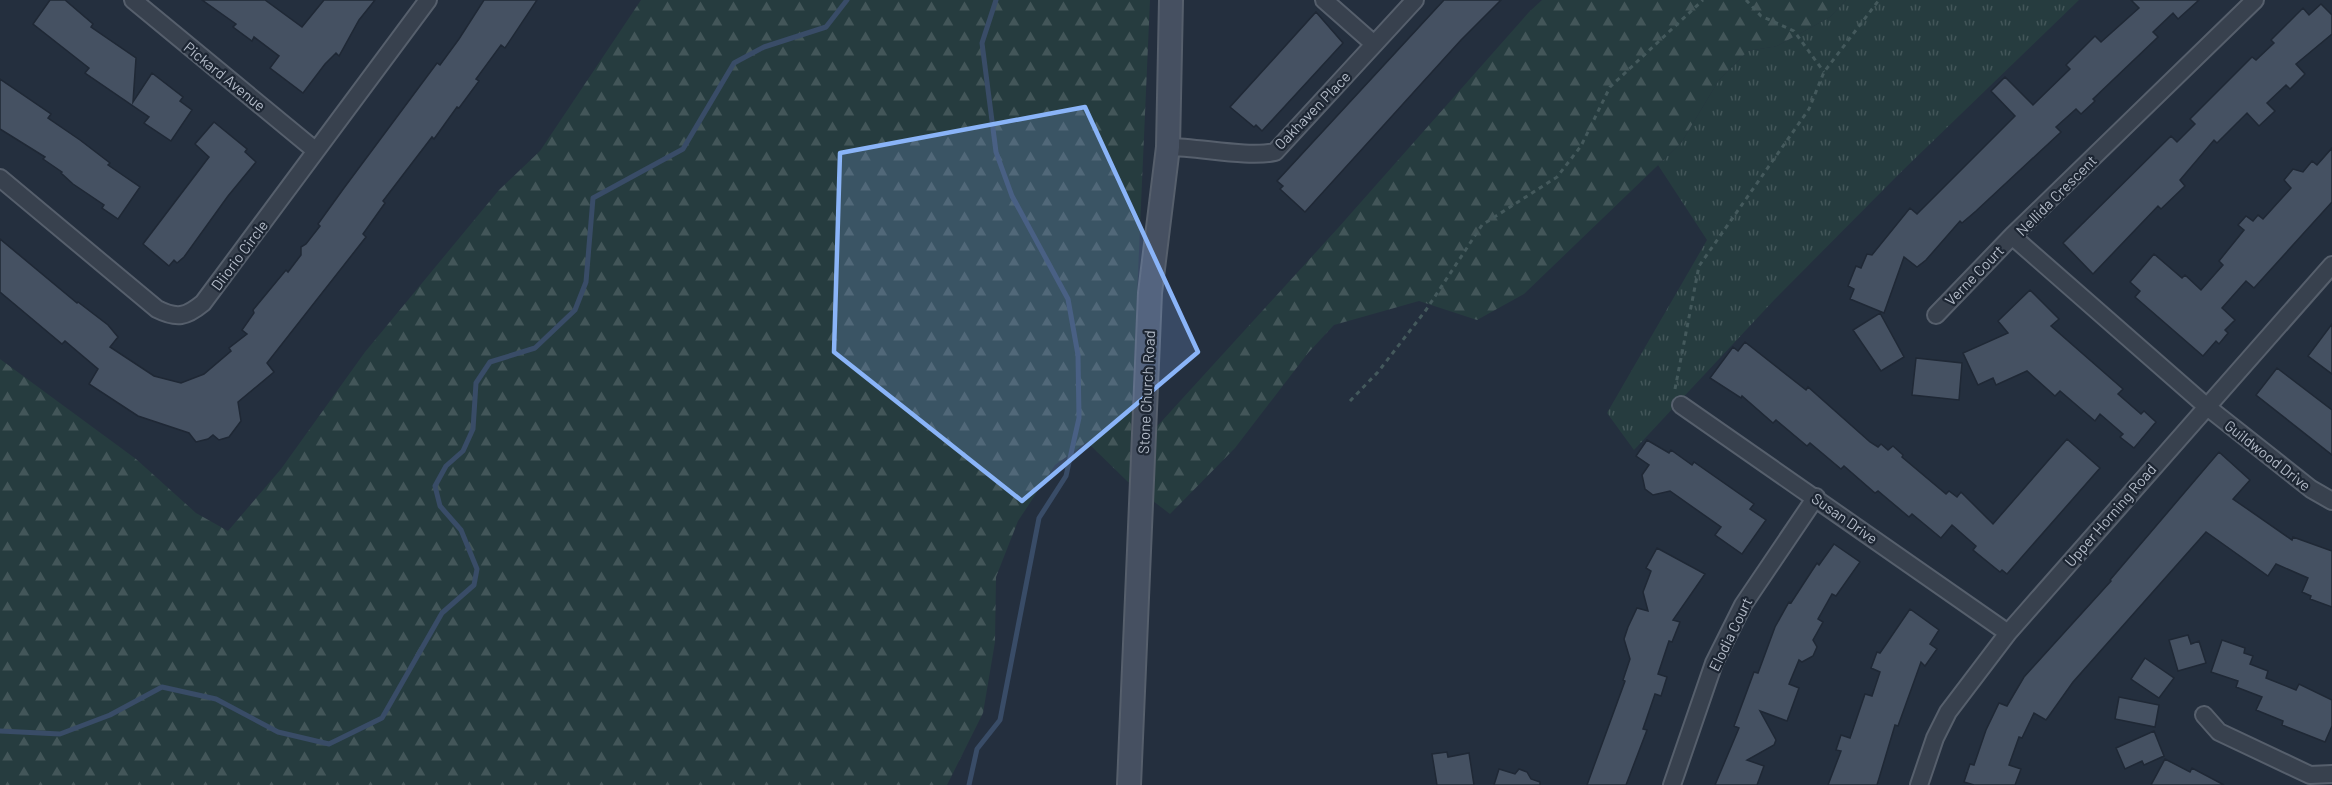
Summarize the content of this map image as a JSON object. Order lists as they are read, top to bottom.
{
  "streets": {
    "main road": ["Stone Church Road"],
    "street": [
      "Pickard Avenue",
      "Oakhaven Place",
      "Nellida Crescent",
      "Diiorio Circle",
      "Verne Court",
      "Guildwood Drive",
      "Upper Horning Road",
      "Susan Drive",
      "Elodia Court"
    ]
  },
  "crossings": [
    ["Pickard Avenue", "Diiorio Circle"],
    ["Oakhaven Place", "Stone Church Road"],
    ["Nellida Crescent", "Verne Court"],
    ["Nellida Crescent", "Guildwood Drive"],
    ["Nellida Crescent", "Upper Horning Road"],
    ["Guildwood Drive", "Upper Horning Road"],
    ["Upper Horning Road", "Susan Drive"],
    ["Susan Drive", "Elodia Court"]
  ]
}
